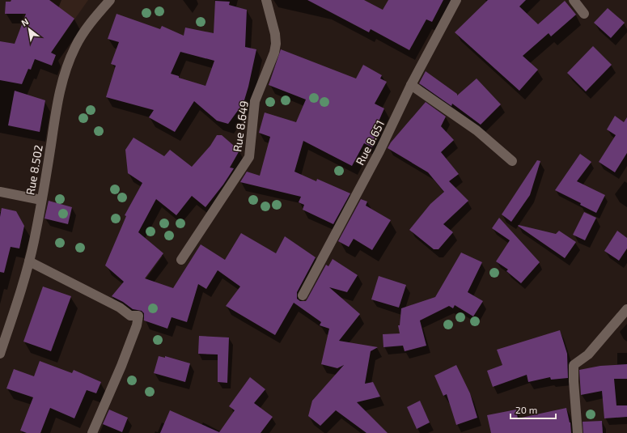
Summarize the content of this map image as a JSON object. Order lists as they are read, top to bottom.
{
  "streets": {
    "street": ["Rue 8.649", "Rue 8.651", "Rue 8.502"]
  },
  "scale_bar": "20 m",
  "north": "top left"
}
